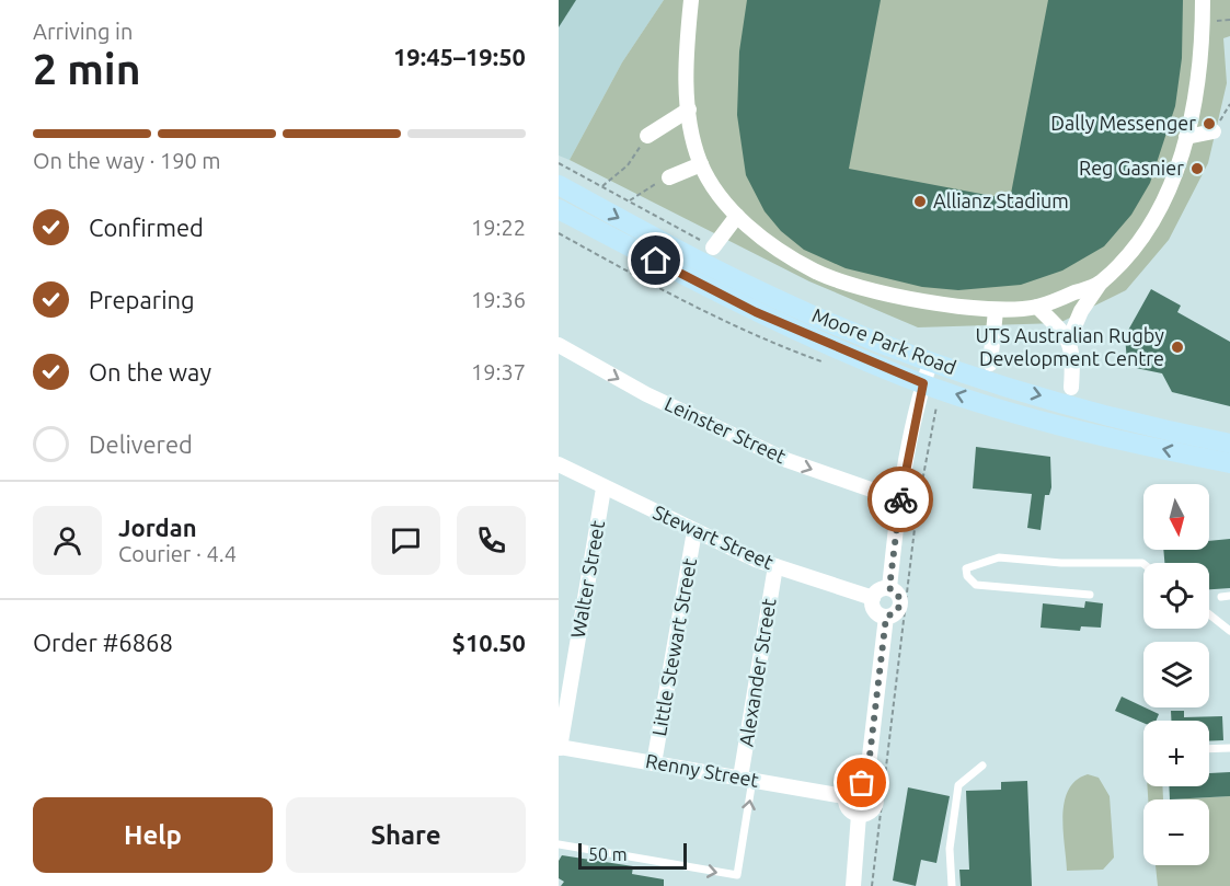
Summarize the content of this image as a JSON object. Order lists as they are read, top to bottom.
{
  "streets": {
    "main road": ["Moore Park Road"],
    "street": [
      "Leinster Street",
      "Stewart Street",
      "Walter Street",
      "Little Stewart Street",
      "Alexander Street",
      "Renny Street"
    ]
  },
  "crossings": [
    ["Stewart Street", "Walter Street"],
    ["Stewart Street", "Little Stewart Street"],
    ["Stewart Street", "Alexander Street"],
    ["Walter Street", "Renny Street"],
    ["Little Stewart Street", "Renny Street"],
    ["Alexander Street", "Renny Street"]
  ],
  "one_way": ["Leinster Street"],
  "places": [
    "Dally Messenger",
    "Reg Gasnier",
    "Allianz Stadium",
    "UTS Australian Rugby Development Centre"
  ],
  "scale_bar": "50 m",
  "north": "bottom",
  "page": {
    "heading": ["2 min", "Arriving in", "19:45–19:50"],
    "panel": [
      "Jordan",
      "Courier · 4.4",
      "Order #6868",
      "$10.50"
    ],
    "bar": "On the way · 190 m",
    "list": [
      ["Confirmed", "19:22"],
      ["Preparing", "19:36"],
      ["On the way", "19:37"],
      "Delivered"
    ],
    "map_buttons": ["+", "−"],
    "buttons": ["Help", "Share"],
    "scale": "50 m"
  }
}
